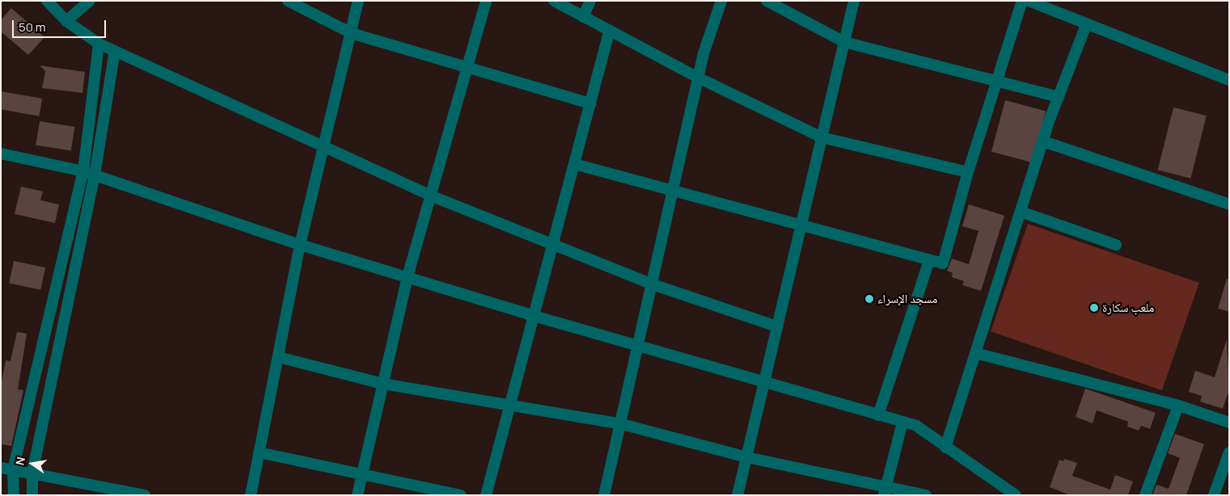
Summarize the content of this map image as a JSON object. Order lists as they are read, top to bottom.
{
  "places": ["مسجد الإسراء", "ملعب سكارة"],
  "scale_bar": "50 m",
  "north": "left"
}
